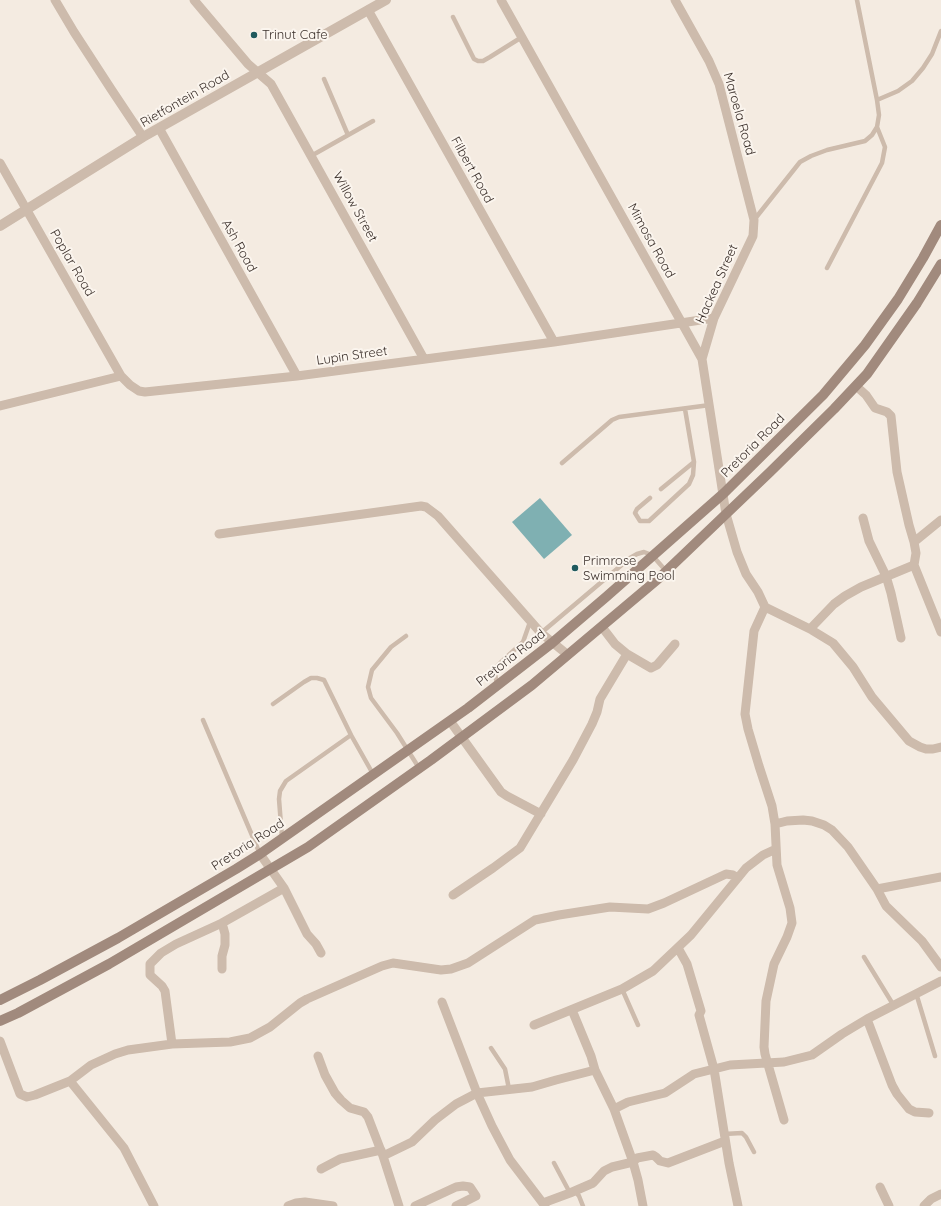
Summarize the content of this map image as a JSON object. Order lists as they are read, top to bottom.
{
  "streets": {
    "main road": ["Pretoria Road"],
    "street": [
      "Rietfontein Road",
      "Maroela Road",
      "Filbert Road",
      "Willow Street",
      "Mimosa Road",
      "Ash Road",
      "Poplar Road",
      "Hackea Street",
      "Lupin Street"
    ]
  },
  "crossings": [
    ["Rietfontein Road", "Filbert Road"],
    ["Rietfontein Road", "Willow Street"],
    ["Rietfontein Road", "Ash Road"],
    ["Rietfontein Road", "Poplar Road"],
    ["Maroela Road", "Hackea Street"],
    ["Filbert Road", "Lupin Street"],
    ["Willow Street", "Lupin Street"],
    ["Mimosa Road", "Hackea Street"],
    ["Mimosa Road", "Lupin Street"],
    ["Mimosa Road", "Pretoria Road"],
    ["Ash Road", "Lupin Street"],
    ["Poplar Road", "Lupin Street"],
    ["Hackea Street", "Lupin Street"]
  ],
  "places": ["Trinut Cafe", "Primrose Swimming Pool"]
}
